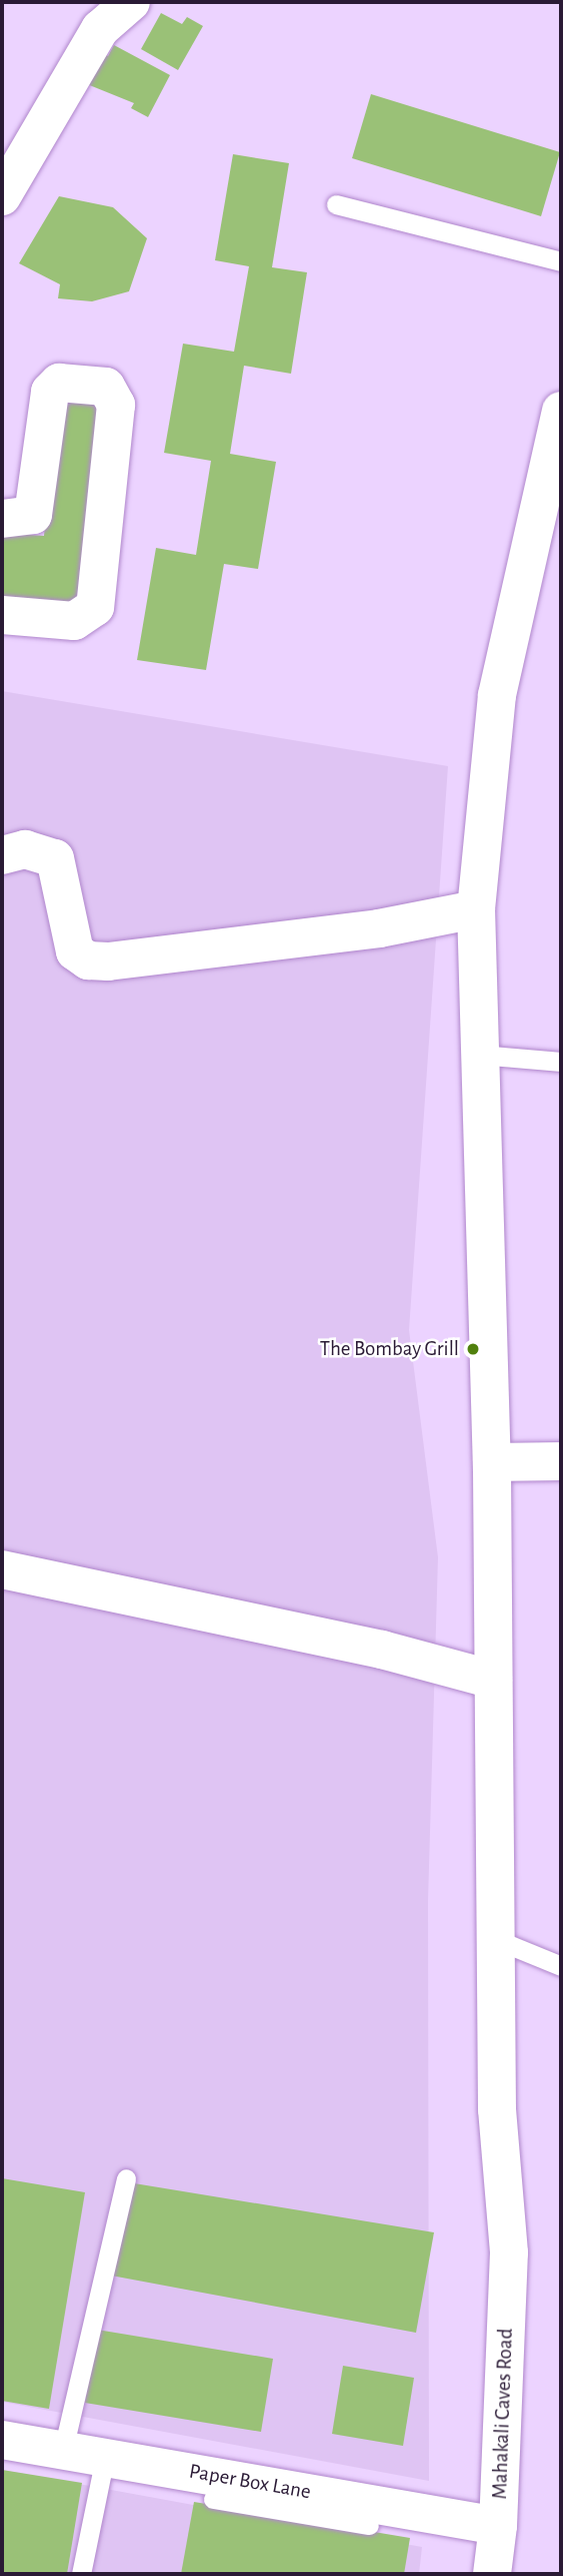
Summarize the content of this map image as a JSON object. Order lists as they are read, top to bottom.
{
  "streets": {
    "street": ["Mahakali Caves Road", "Paper Box Lane"]
  },
  "crossings": [
    ["Mahakali Caves Road", "Paper Box Lane"]
  ],
  "places": ["The Bombay Grill"]
}
